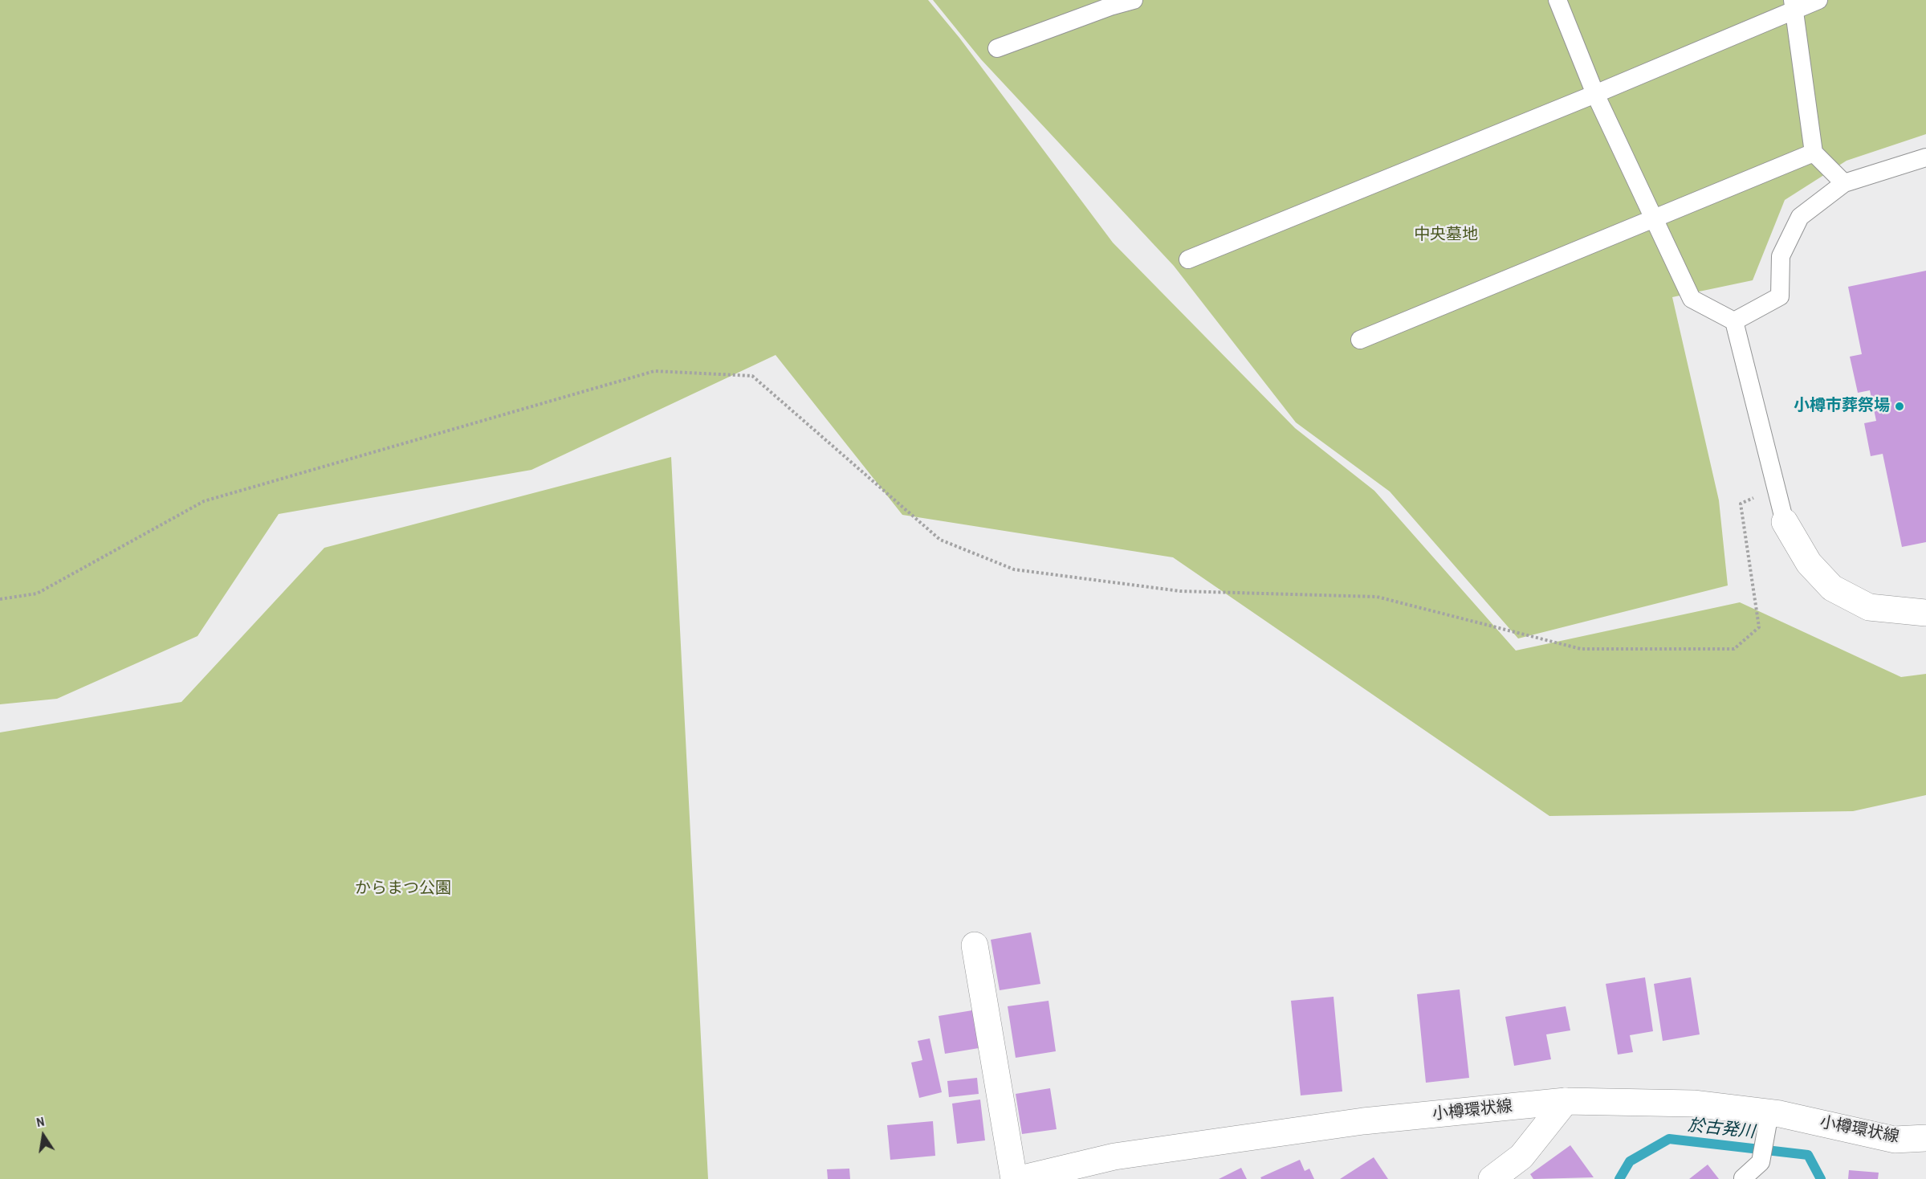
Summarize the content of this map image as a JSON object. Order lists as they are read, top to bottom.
{
  "streets": {
    "main road": ["小樽環状線"]
  },
  "water": ["於古発川"],
  "parks": ["中央墓地", "からまつ公園"],
  "places": ["小樽市葬祭場"],
  "north": "top"
}
